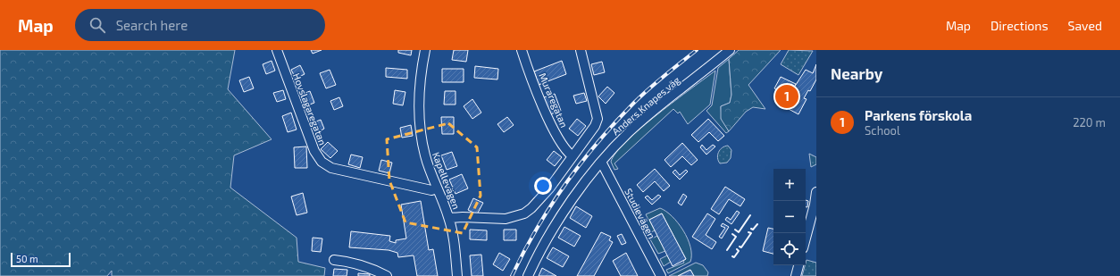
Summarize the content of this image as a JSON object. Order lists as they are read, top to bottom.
{
  "streets": {
    "street": [
      "Muraregatan",
      "Anders Knapes väg",
      "Hovslagaregatan",
      "Kapellevägen",
      "Studievägen"
    ]
  },
  "crossings": [
    ["Anders Knapes väg", "Studievägen"],
    ["Hovslagaregatan", "Kapellevägen"]
  ],
  "scale_bar": "50 m",
  "page": {
    "header": "Map",
    "search": "Search here",
    "nav": ["Map", "Directions", "Saved"],
    "heading": "Nearby",
    "pins": "1",
    "list": [
      {
        "mark": "1",
        "name": "Parkens förskola",
        "note": "School",
        "value": "220 m"
      }
    ],
    "map_buttons": ["+", "−"],
    "scale": "50 m"
  }
}
